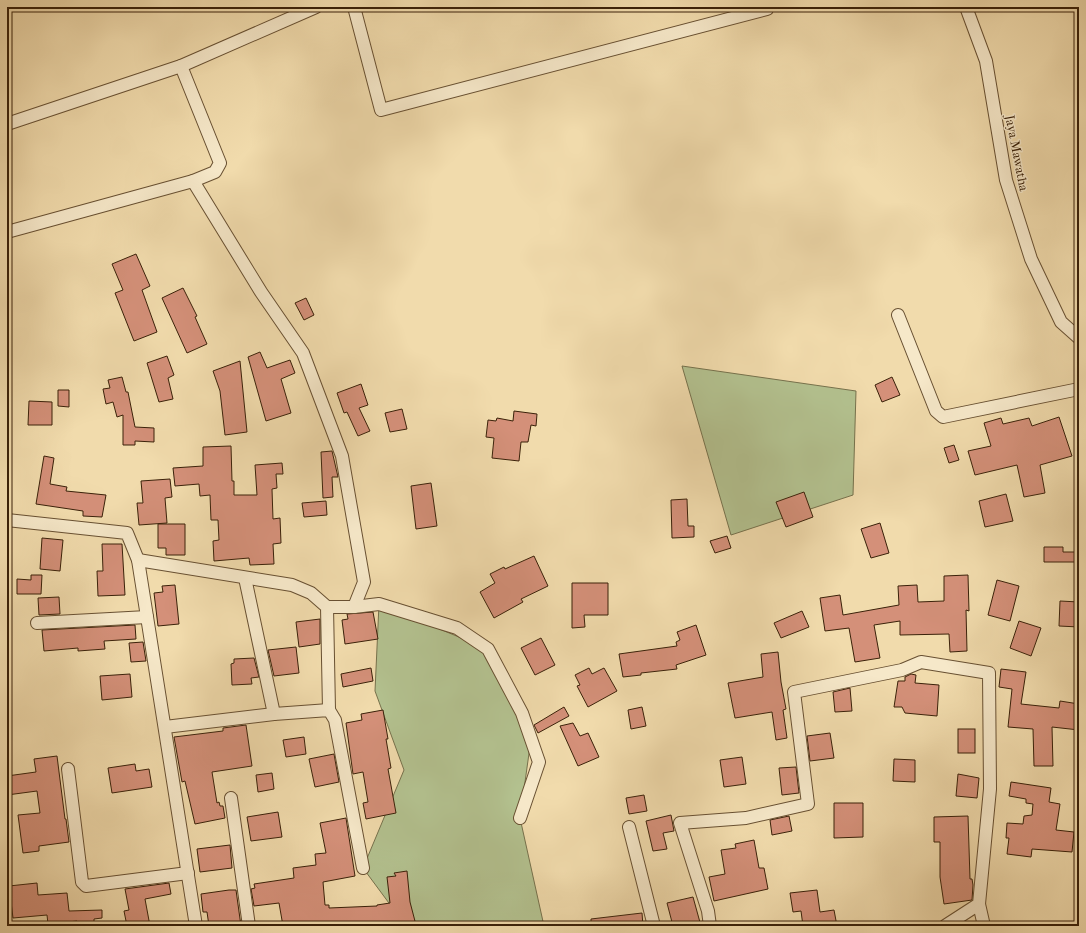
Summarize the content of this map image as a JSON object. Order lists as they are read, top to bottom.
{
  "streets": {
    "street": ["Jaya Mawatha"]
  }
}
